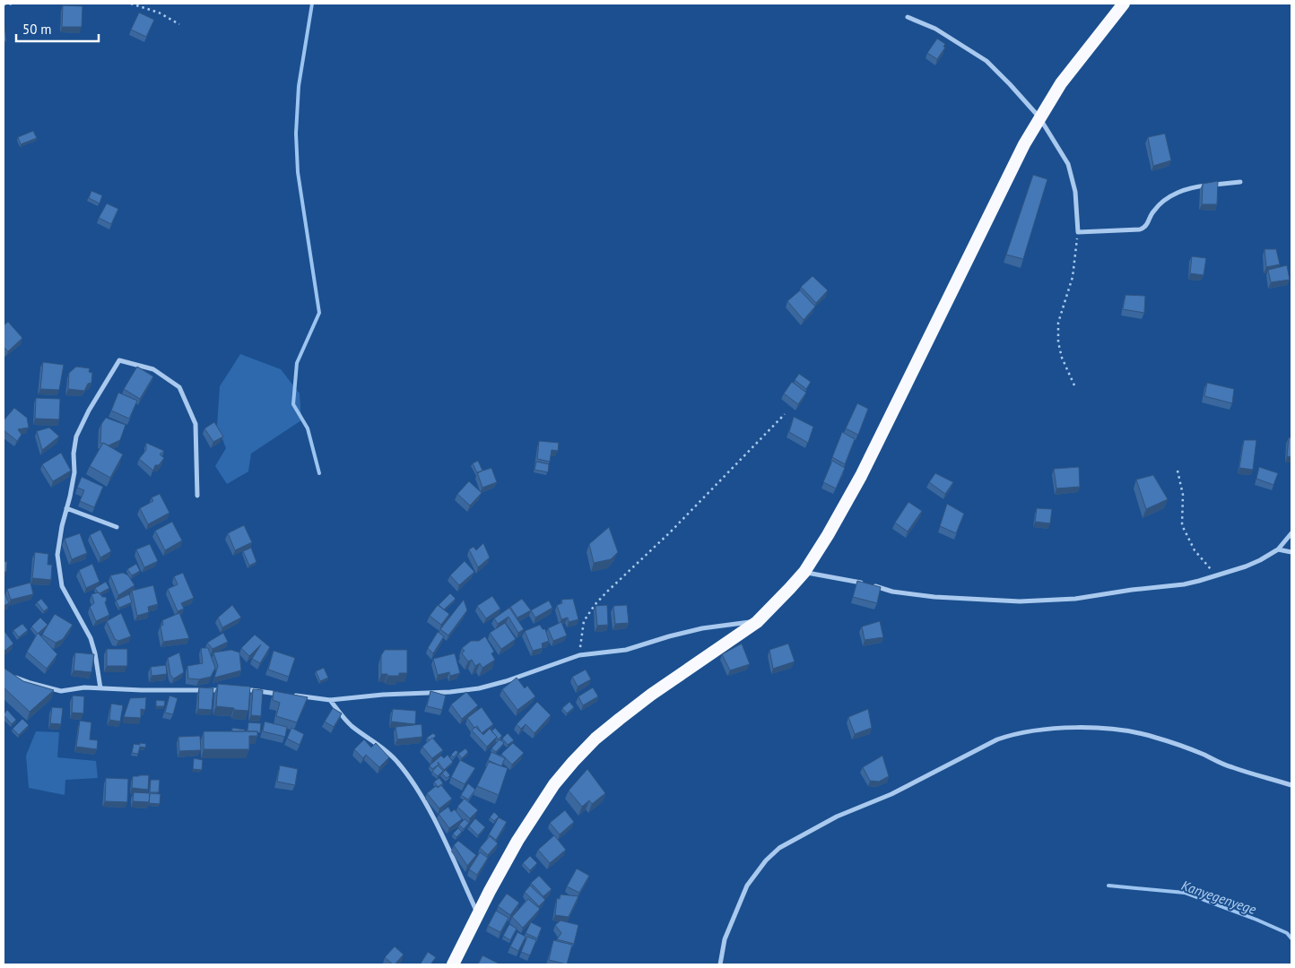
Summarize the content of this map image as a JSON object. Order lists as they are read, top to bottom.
{
  "water": ["Kanyegenyege"],
  "scale_bar": "50 m"
}
